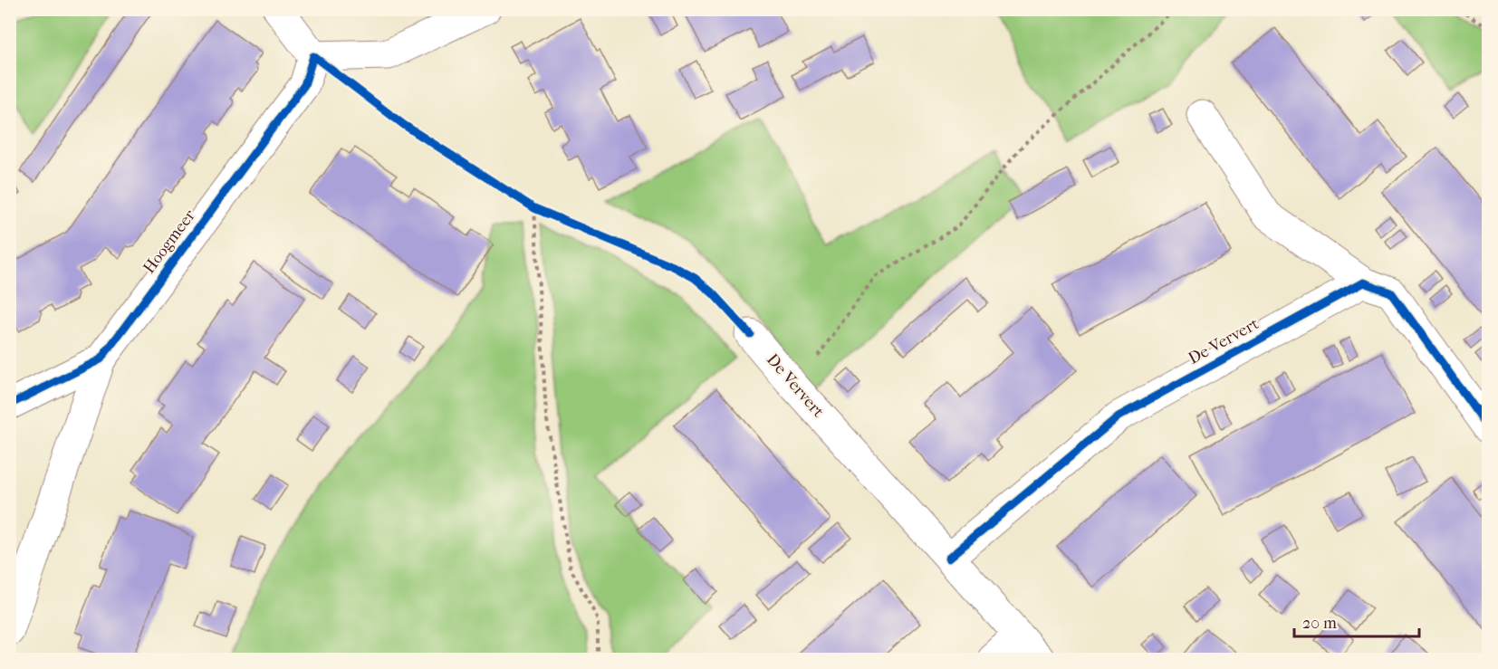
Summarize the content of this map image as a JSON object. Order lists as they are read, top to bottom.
{
  "streets": {
    "street": ["Hoogmeer", "De Ververt"]
  },
  "scale_bar": "20 m"
}
